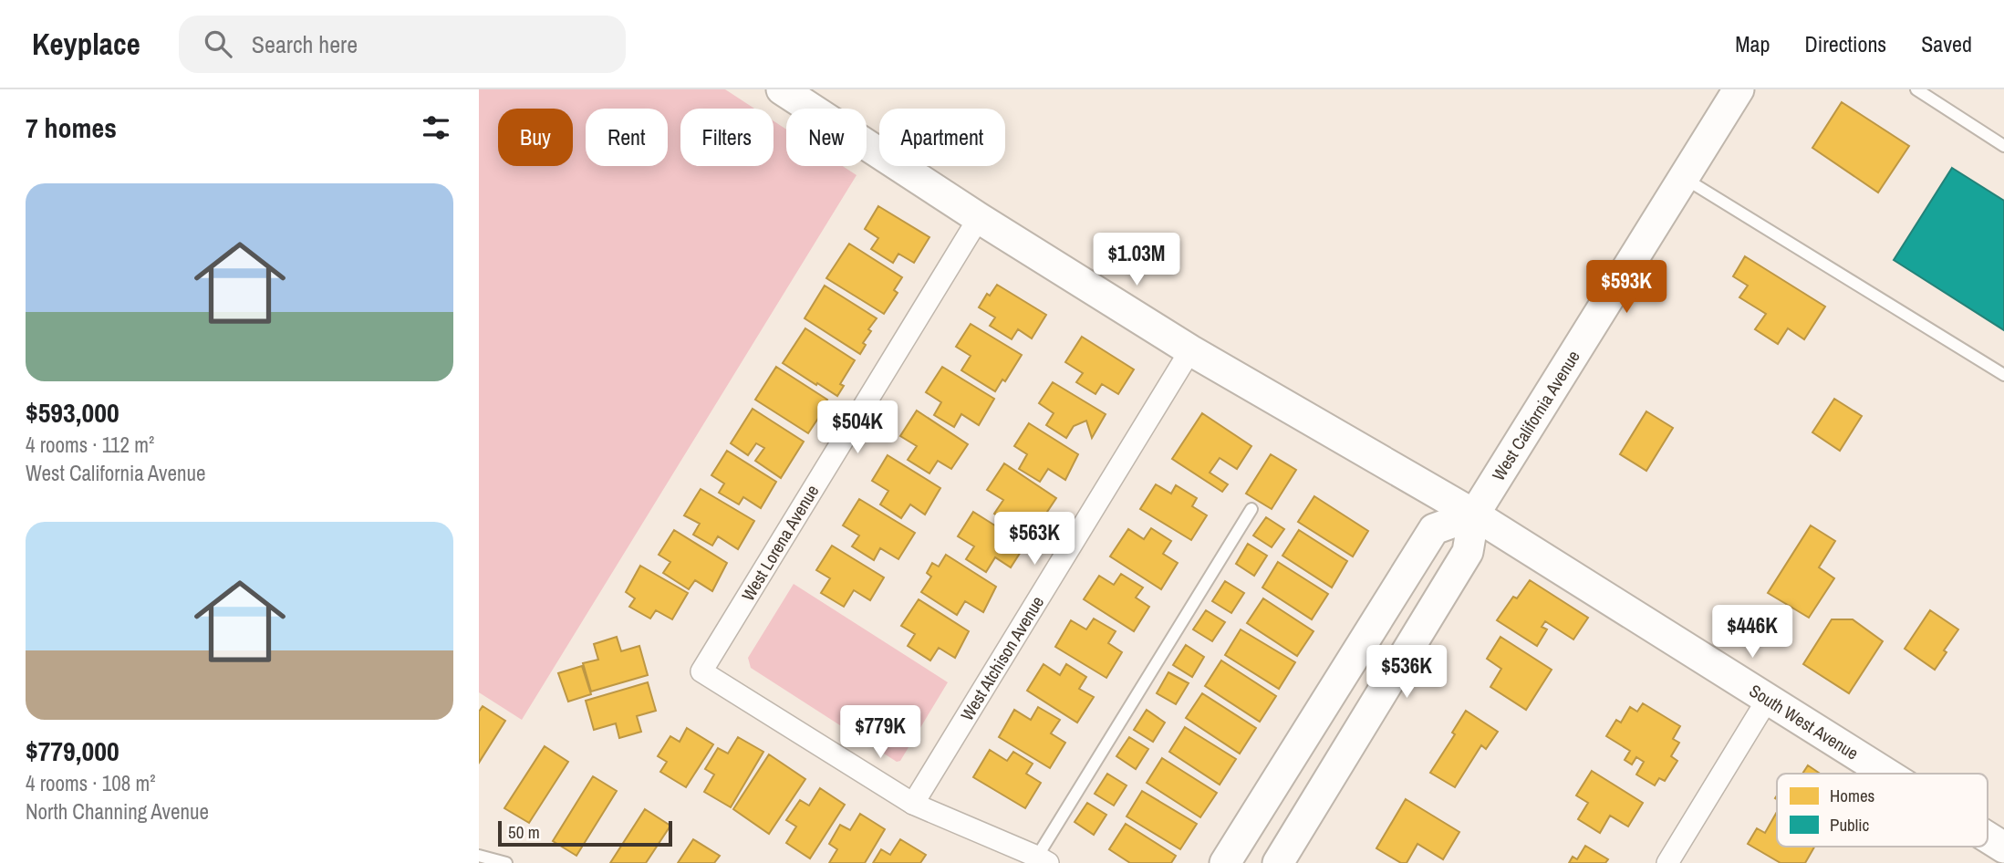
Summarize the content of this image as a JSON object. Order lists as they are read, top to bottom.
{
  "streets": {
    "street": [
      "West California Avenue",
      "West Lorena Avenue",
      "West Atchison Avenue",
      "South West Avenue"
    ]
  },
  "crossings": [
    ["West California Avenue", "South West Avenue"],
    ["West Lorena Avenue", "West Atchison Avenue"],
    ["West Lorena Avenue", "South West Avenue"],
    ["West Atchison Avenue", "South West Avenue"]
  ],
  "legend": ["Homes", "Public"],
  "scale_bar": "50 m",
  "page": {
    "header": "Keyplace",
    "search": "Search here",
    "nav": ["Map", "Directions", "Saved"],
    "heading": "7 homes",
    "chip": [
      "Buy",
      "Rent",
      "Filters",
      "New",
      "Apartment"
    ],
    "list": [
      {
        "name": "$593,000",
        "note": "4 rooms · 112 m² · West California Avenue"
      },
      {
        "name": "$779,000",
        "note": "4 rooms · 108 m² · North Channing Avenue"
      }
    ],
    "price": [
      "$1.03M",
      "$593K",
      "$504K",
      "$563K",
      "$446K",
      "$536K",
      "$779K"
    ],
    "scale": "50 m"
  }
}
